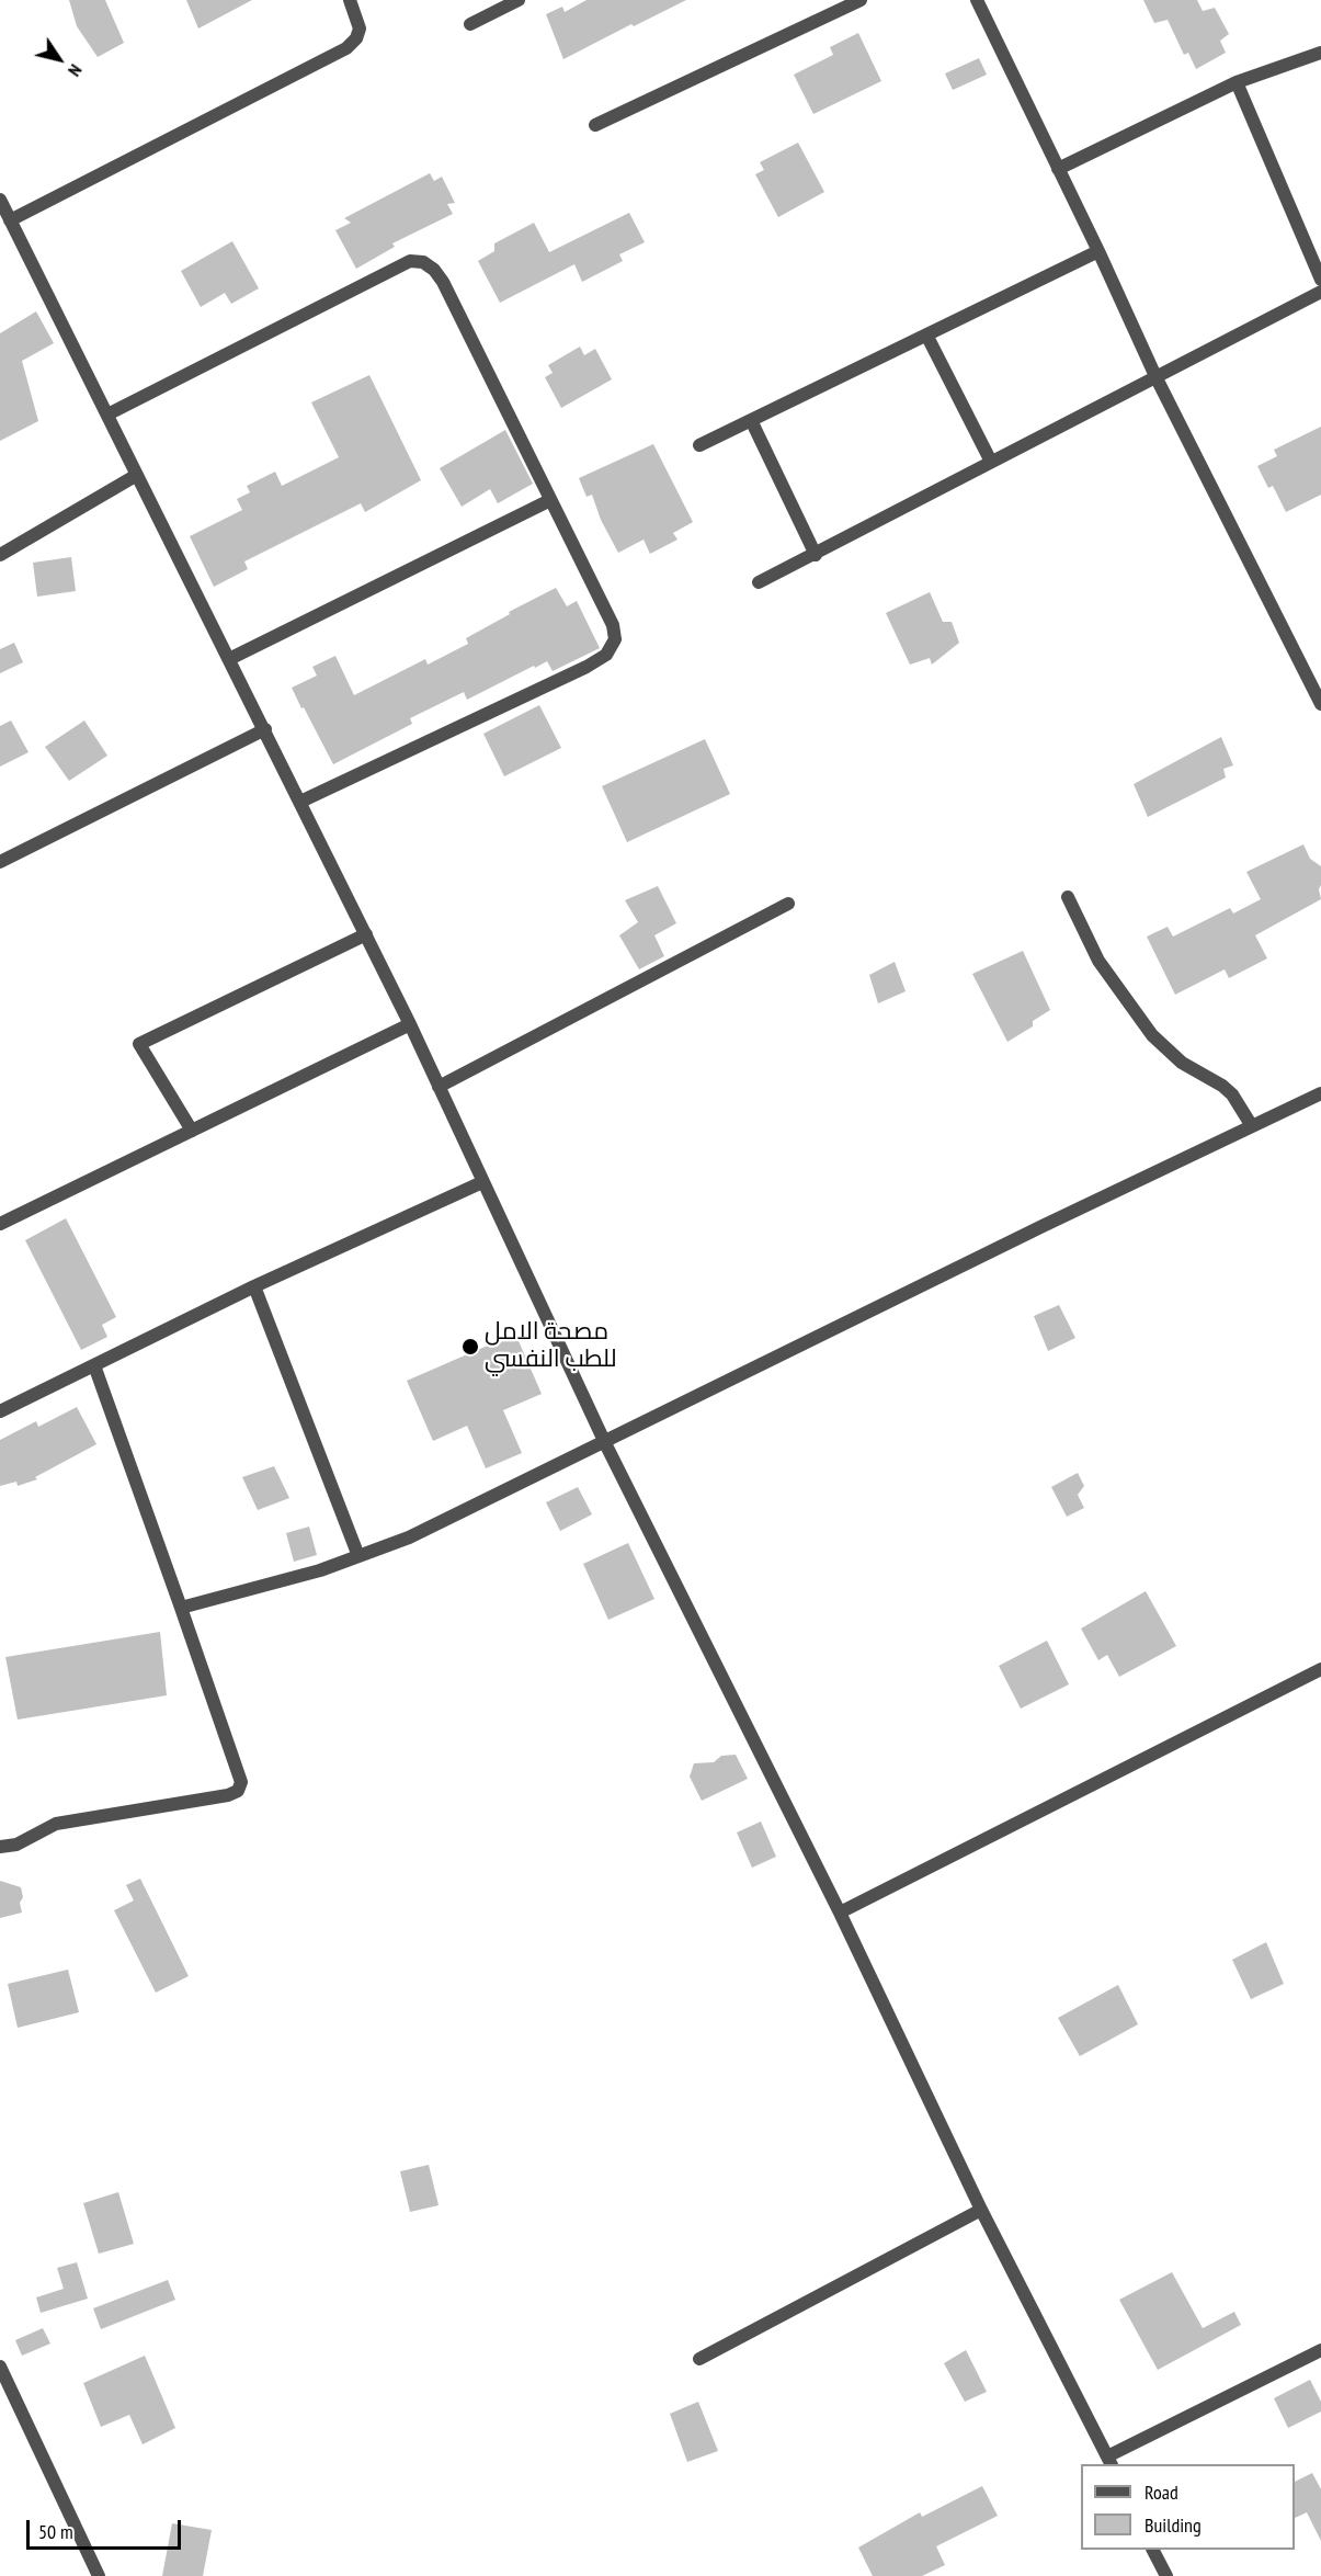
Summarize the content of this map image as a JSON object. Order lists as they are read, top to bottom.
{
  "places": ["مصحة الامل للطب النفسي"],
  "legend": ["Road", "Building"],
  "scale_bar": "50 m",
  "north": "bottom right"
}
